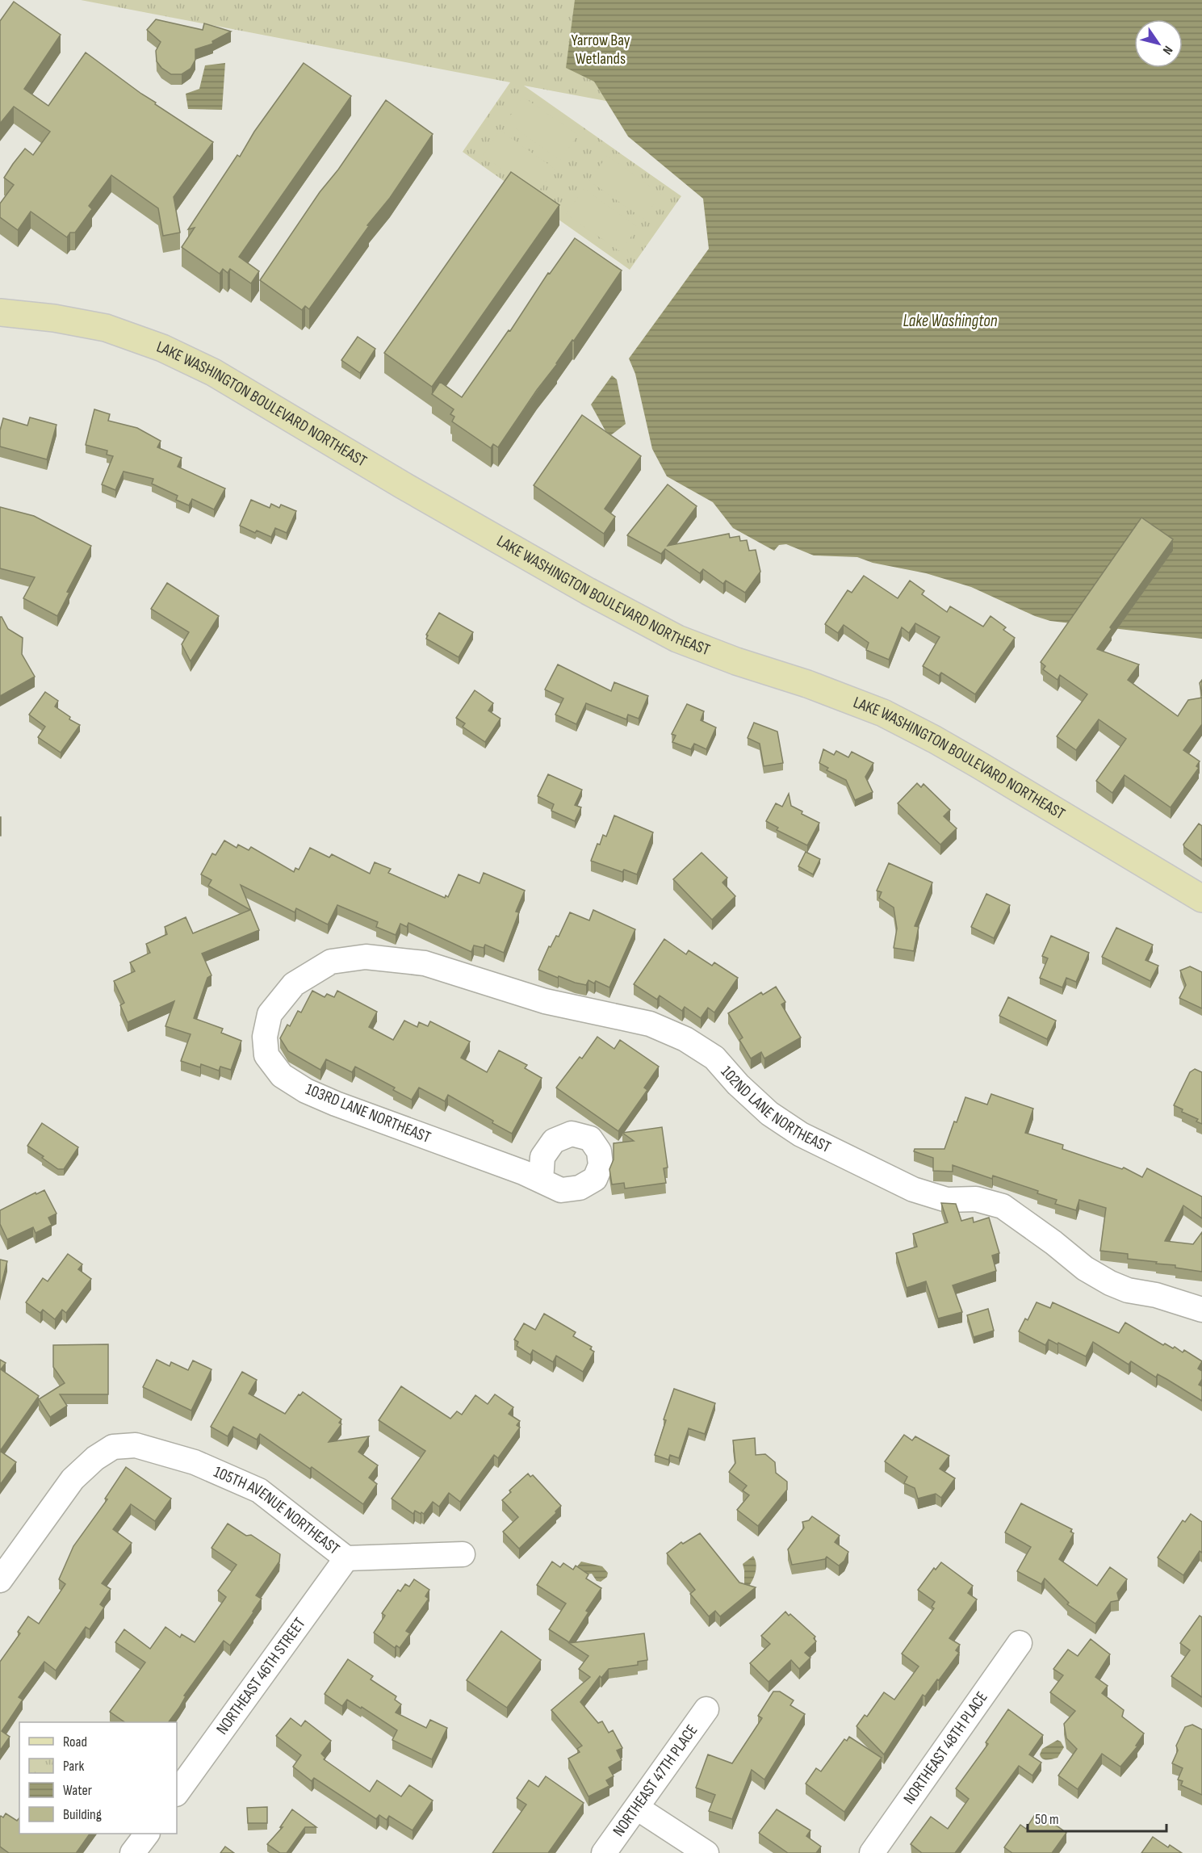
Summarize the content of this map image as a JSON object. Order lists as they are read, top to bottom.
{
  "streets": {
    "main road": ["LAKE WASHINGTON BOULEVARD NORTHEAST"],
    "street": [
      "102ND LANE NORTHEAST",
      "103RD LANE NORTHEAST",
      "105TH AVENUE NORTHEAST",
      "NORTHEAST 46TH STREET",
      "NORTHEAST 48TH PLACE",
      "NORTHEAST 47TH PLACE"
    ]
  },
  "crossings": [
    ["102ND LANE NORTHEAST", "103RD LANE NORTHEAST"],
    ["105TH AVENUE NORTHEAST", "NORTHEAST 46TH STREET"]
  ],
  "water": ["Lake Washington"],
  "parks": ["Yarrow Bay Wetlands"],
  "legend": [
    "Road",
    "Park",
    "Water",
    "Building"
  ],
  "scale_bar": "50 m",
  "north": "bottom right"
}
